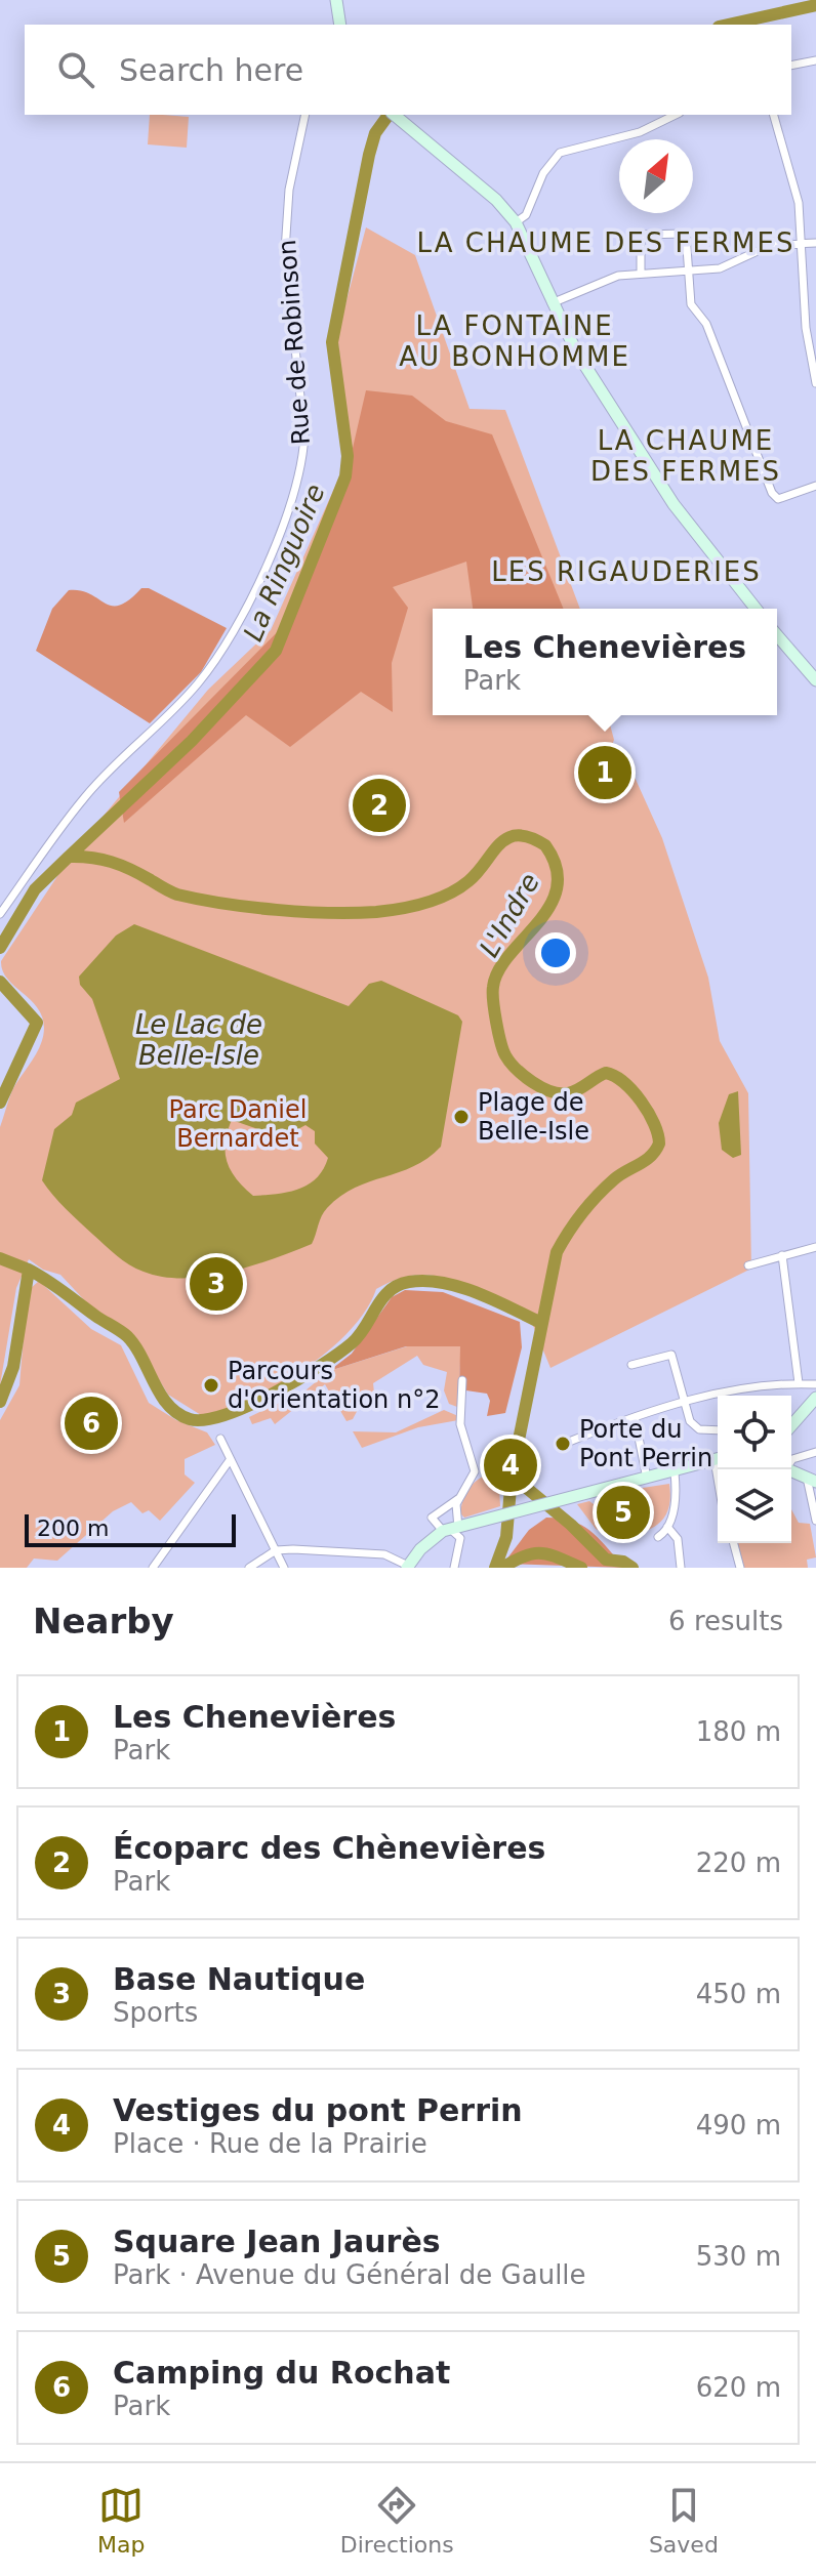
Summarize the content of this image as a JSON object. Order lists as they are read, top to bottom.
{
  "streets": {
    "street": ["Rue de Robinson"]
  },
  "districts": [
    "LA CHAUME DES FERMES",
    "LA FONTAINE AU BONHOMME",
    "LA CHAUME DES FERMES",
    "LES RIGAUDERIES"
  ],
  "water": ["La Ringuoire", "L'Indre", "Le Lac de Belle-Isle"],
  "parks": ["Parc Daniel Bernardet"],
  "places": ["Plage de Belle-Isle", "Parcours d'Orientation n°2", "Porte du Pont Perrin"],
  "scale_bar": "200 m",
  "north": "top right",
  "page": {
    "search": "Search here",
    "popup": ["Les Chenevières", "Park"],
    "pins": [
      "1",
      "2",
      "3",
      "6",
      "4",
      "5"
    ],
    "scale": "200 m",
    "heading": ["Nearby", "6 results"],
    "list": [
      {
        "mark": "1",
        "name": "Les Chenevières",
        "note": "Park",
        "value": "180 m"
      },
      {
        "mark": "2",
        "name": "Écoparc des Chènevières",
        "note": "Park",
        "value": "220 m"
      },
      {
        "mark": "3",
        "name": "Base Nautique",
        "note": "Sports",
        "value": "450 m"
      },
      {
        "mark": "4",
        "name": "Vestiges du pont Perrin",
        "note": "Place · Rue de la Prairie",
        "value": "490 m"
      },
      {
        "mark": "5",
        "name": "Square Jean Jaurès",
        "note": "Park · Avenue du Général de Gaulle",
        "value": "530 m"
      },
      {
        "mark": "6",
        "name": "Camping du Rochat",
        "note": "Park",
        "value": "620 m"
      }
    ],
    "nav": ["Map", "Directions", "Saved"]
  }
}
